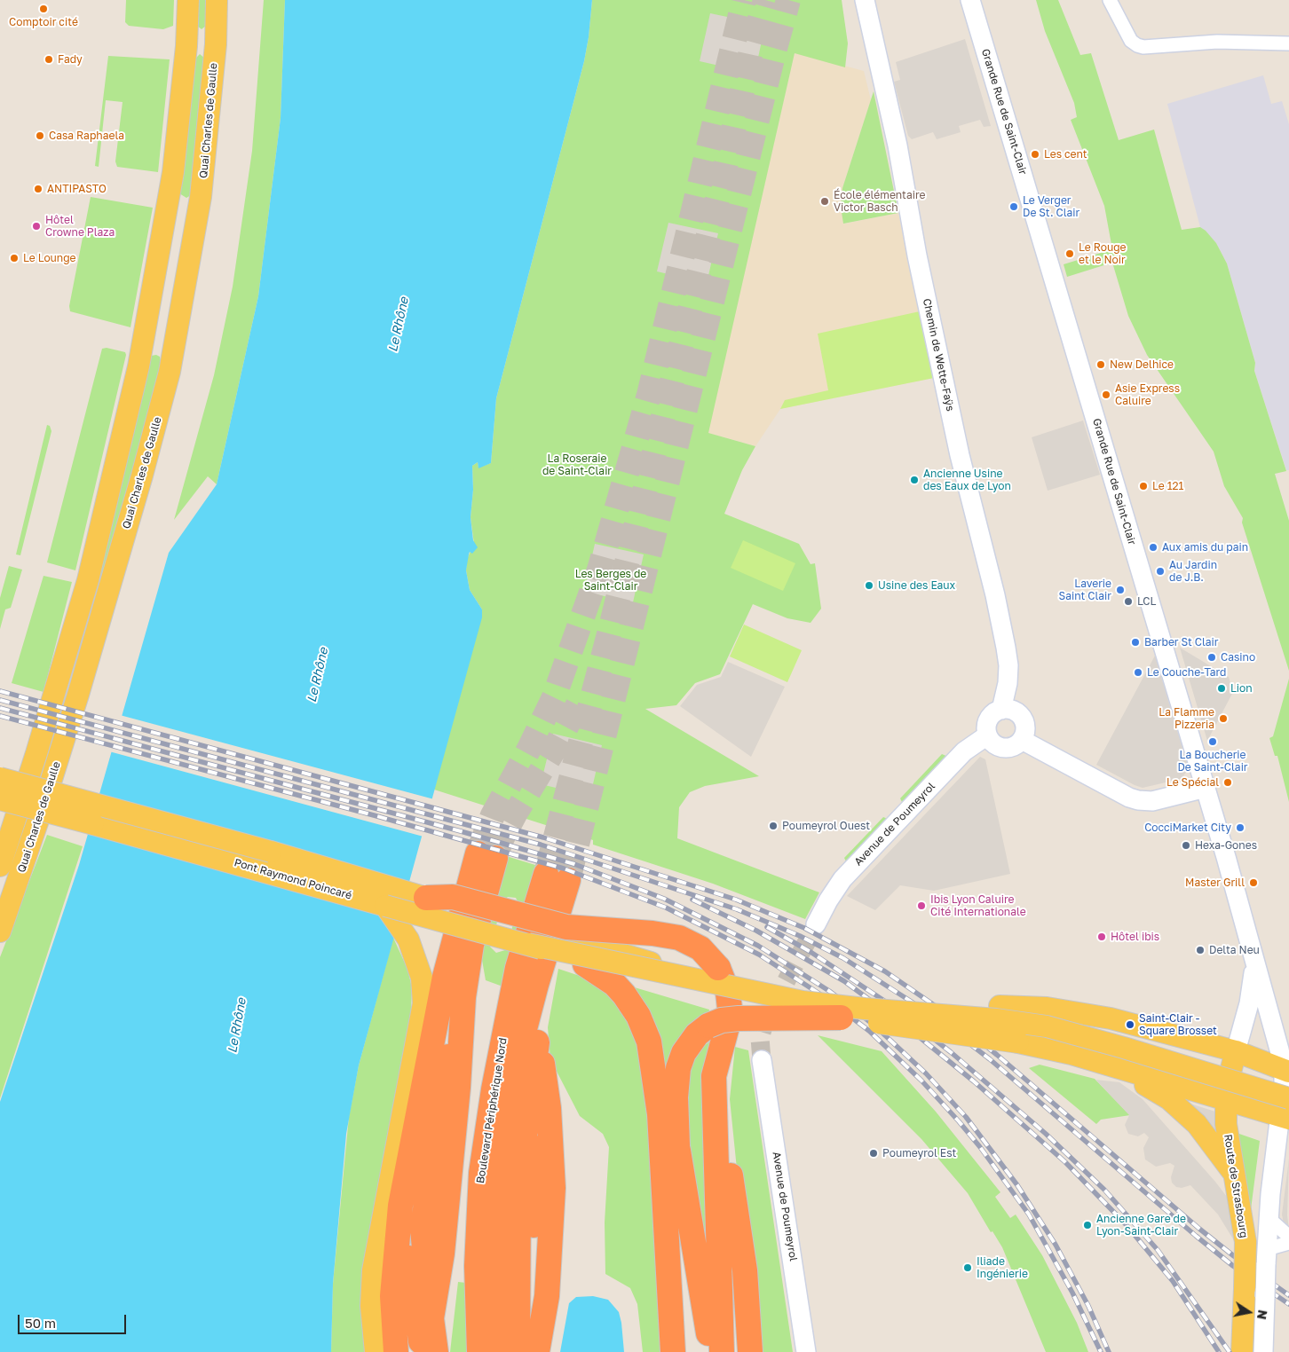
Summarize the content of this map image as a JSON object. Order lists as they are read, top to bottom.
{
  "streets": {
    "highway": ["Boulevard Périphérique Nord"],
    "main road": [
      "Grande Rue de Saint-Clair",
      "Quai Charles de Gaulle",
      "Chemin de Wette-Faÿs",
      "Avenue de Poumeyrol",
      "Pont Raymond Poincaré",
      "Route de Strasbourg"
    ]
  },
  "crossings": [
    ["Grande Rue de Saint-Clair", "Route de Strasbourg"],
    ["Chemin de Wette-Faÿs", "Avenue de Poumeyrol"],
    ["Pont Raymond Poincaré", "Boulevard Périphérique Nord"]
  ],
  "water": ["Le Rhône"],
  "parks": ["La Roseraie de Saint-Clair", "Les Berges de Saint-Clair"],
  "places": [
    "Comptoir cité",
    "Fady",
    "Casa Raphaela",
    "Les cent",
    "ANTIPASTO",
    "École élémentaire Victor Basch",
    "Le Verger De St. Clair",
    "Hôtel Crowne Plaza",
    "Le Rouge et le Noir",
    "Le Lounge",
    "New Delhice",
    "Asie Express Caluire",
    "Ancienne Usine des Eaux de Lyon",
    "Le 121",
    "Aux amis du pain",
    "Au Jardin de J.B.",
    "Usine des Eaux",
    "Laverie Saint Clair",
    "LCL",
    "Barber St Clair",
    "Casino",
    "Le Couche-Tard",
    "Lion",
    "La Flamme Pizzeria",
    "La Boucherie De Saint-Clair",
    "Le Spécial",
    "Poumeyrol Ouest",
    "CocciMarket City",
    "Hexa-Gones",
    "Master Grill",
    "Ibis Lyon Caluire Cité Internationale",
    "Hôtel ibis",
    "Delta Neu",
    "Saint-Clair - Square Brosset",
    "Poumeyrol Est",
    "Ancienne Gare de Lyon-Saint-Clair",
    "Iliade Ingénierie"
  ],
  "scale_bar": "50 m",
  "north": "right"
}
